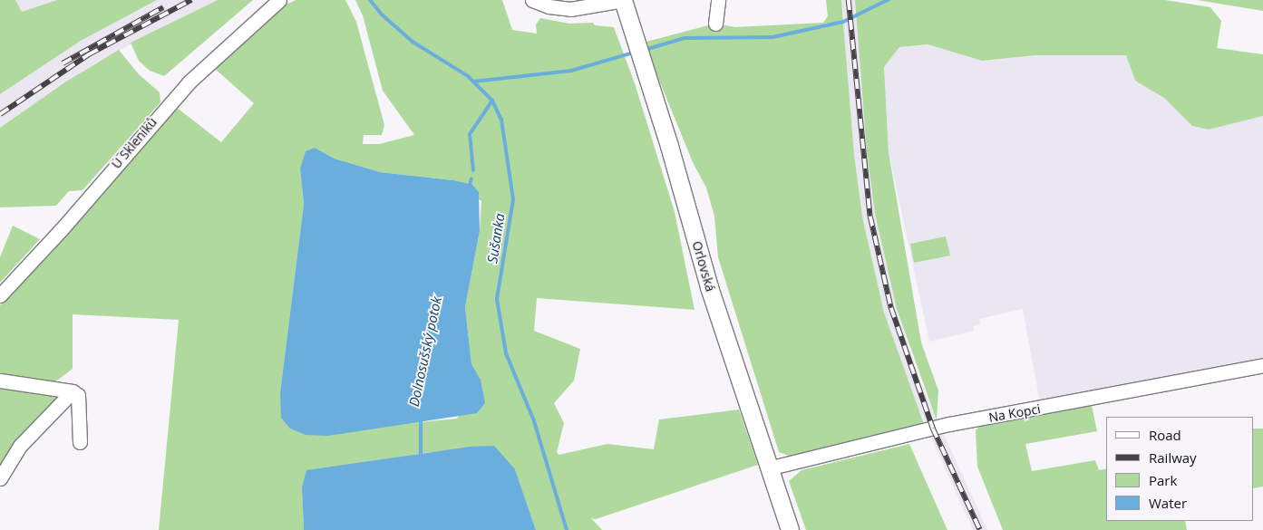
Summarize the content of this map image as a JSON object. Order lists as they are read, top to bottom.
{
  "streets": {
    "main road": ["Orlovská"],
    "street": ["U Skleníků", "Na Kopci"]
  },
  "crossings": [
    ["Orlovská", "Na Kopci"]
  ],
  "water": ["Sušanka", "Dolnosušský potok"],
  "legend": [
    "Road",
    "Railway",
    "Park",
    "Water"
  ]
}
